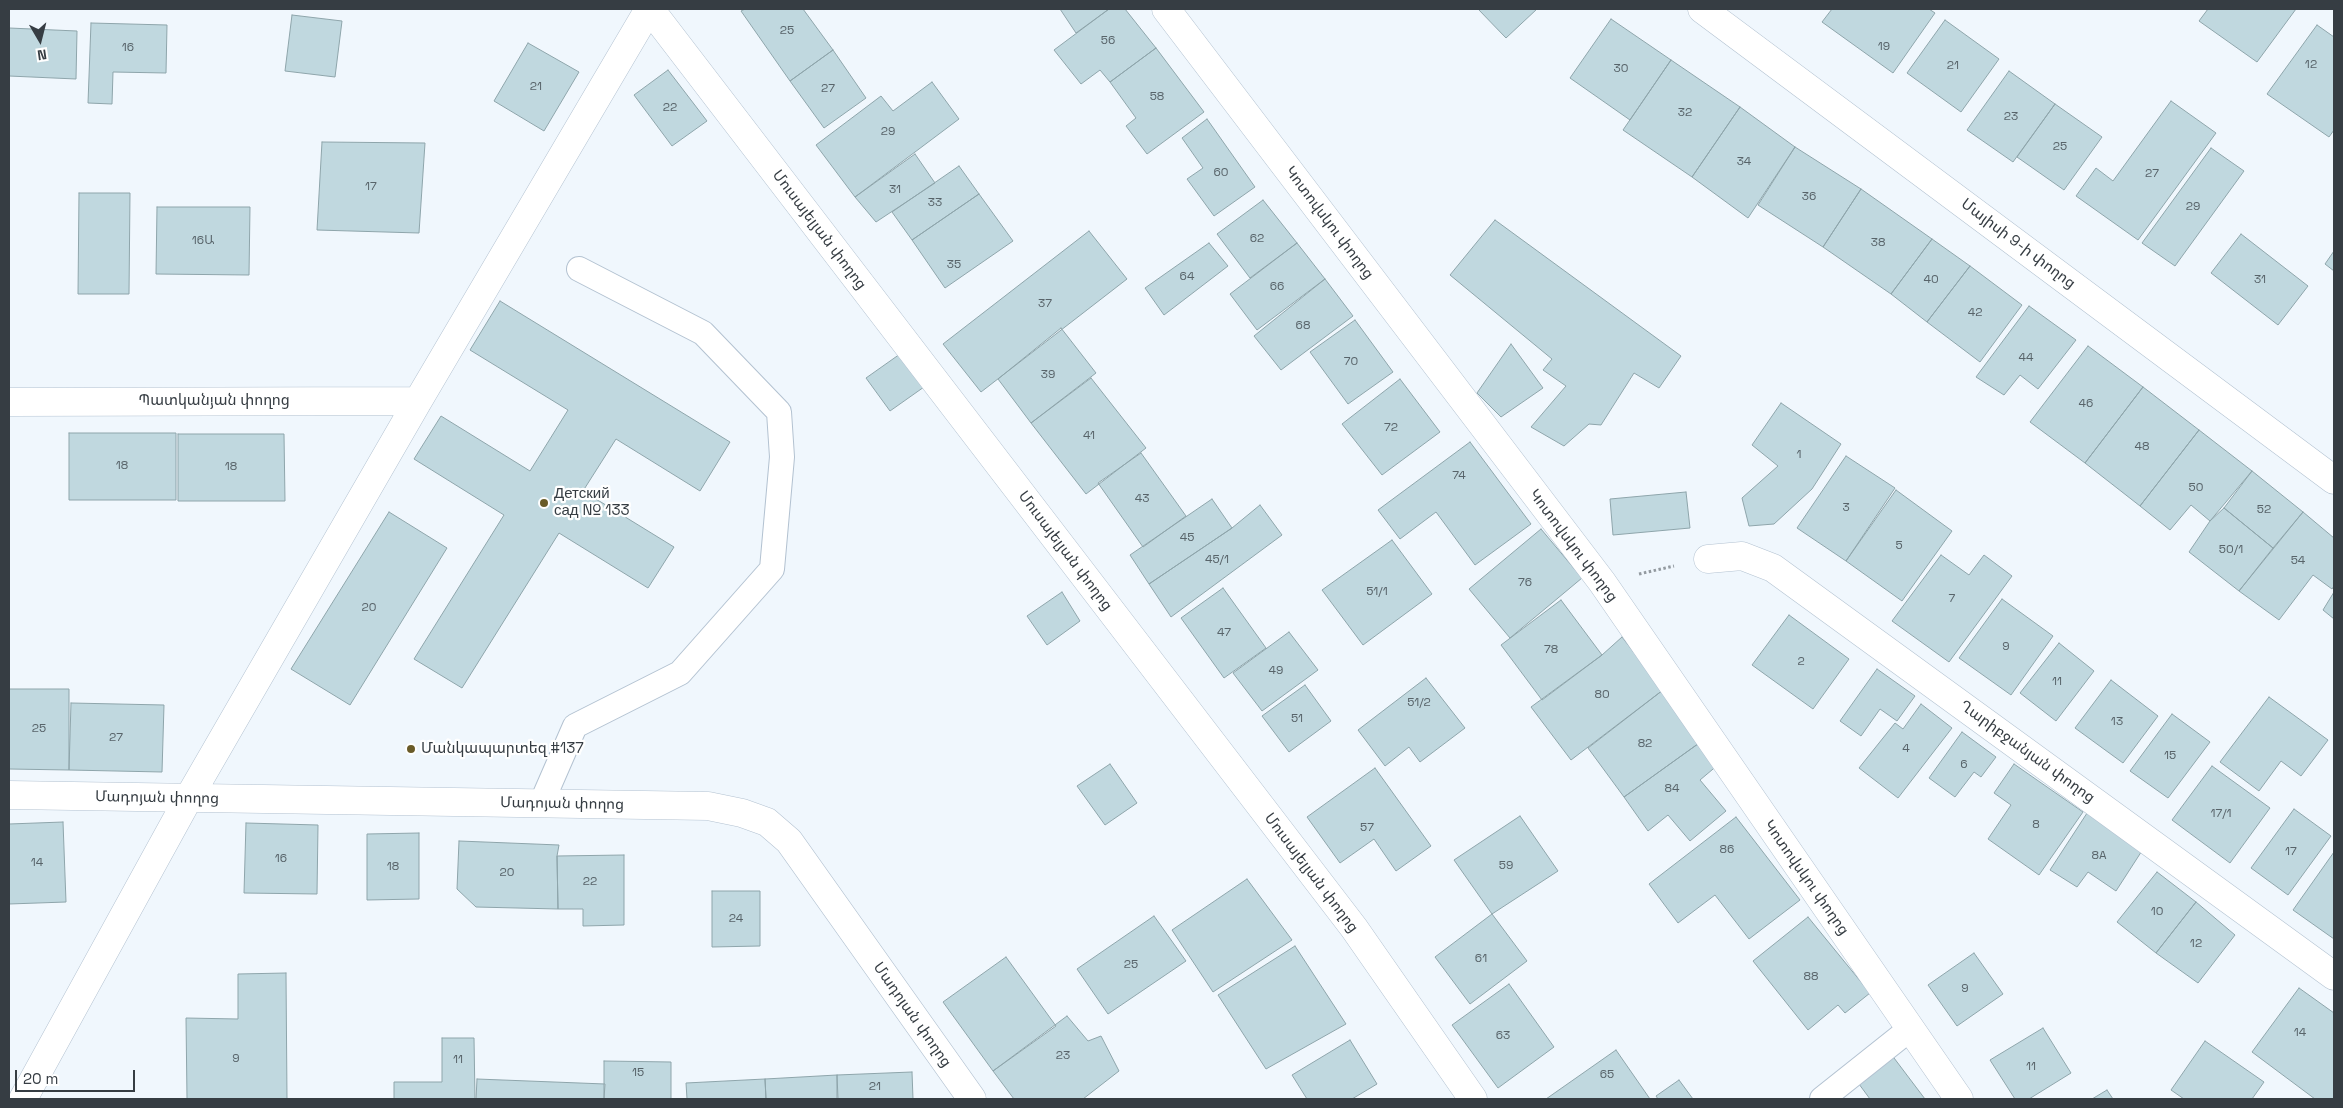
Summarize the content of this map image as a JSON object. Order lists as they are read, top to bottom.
{
  "streets": {
    "street": [
      "Կոտովսկու փողոց",
      "Մուսայելյան փողոց",
      "Մայիսի 9-ի փողոց",
      "Պատկանյան փողոց",
      "Ղարիբջանյան փողոց",
      "Մադոյան փողոց"
    ]
  },
  "places": ["Детский сад № 133", "Մանկապարտեզ #137"],
  "house_numbers": [
    "25",
    "56",
    "19",
    "16",
    "12",
    "21",
    "30",
    "21",
    "27",
    "58",
    "22",
    "32",
    "23",
    "29",
    "25",
    "34",
    "60",
    "27",
    "17",
    "31",
    "36",
    "33",
    "29",
    "62",
    "16Ա",
    "38",
    "35",
    "64",
    "40",
    "31",
    "66",
    "37",
    "42",
    "68",
    "44",
    "70",
    "39",
    "46",
    "72",
    "41",
    "48",
    "1",
    "18",
    "18",
    "74",
    "50",
    "43",
    "3",
    "52",
    "45",
    "5",
    "50/1",
    "45/1",
    "54",
    "76",
    "51/1",
    "7",
    "20",
    "47",
    "9",
    "78",
    "2",
    "49",
    "11",
    "80",
    "51/2",
    "51",
    "13",
    "25",
    "27",
    "82",
    "4",
    "15",
    "6",
    "84",
    "17/1",
    "8",
    "57",
    "86",
    "17",
    "8A",
    "16",
    "14",
    "59",
    "18",
    "20",
    "22",
    "10",
    "24",
    "12",
    "61",
    "25",
    "88",
    "9",
    "14",
    "63",
    "23",
    "9",
    "11",
    "11",
    "15",
    "65",
    "21"
  ],
  "scale_bar": "20 m",
  "north": "bottom"
}
